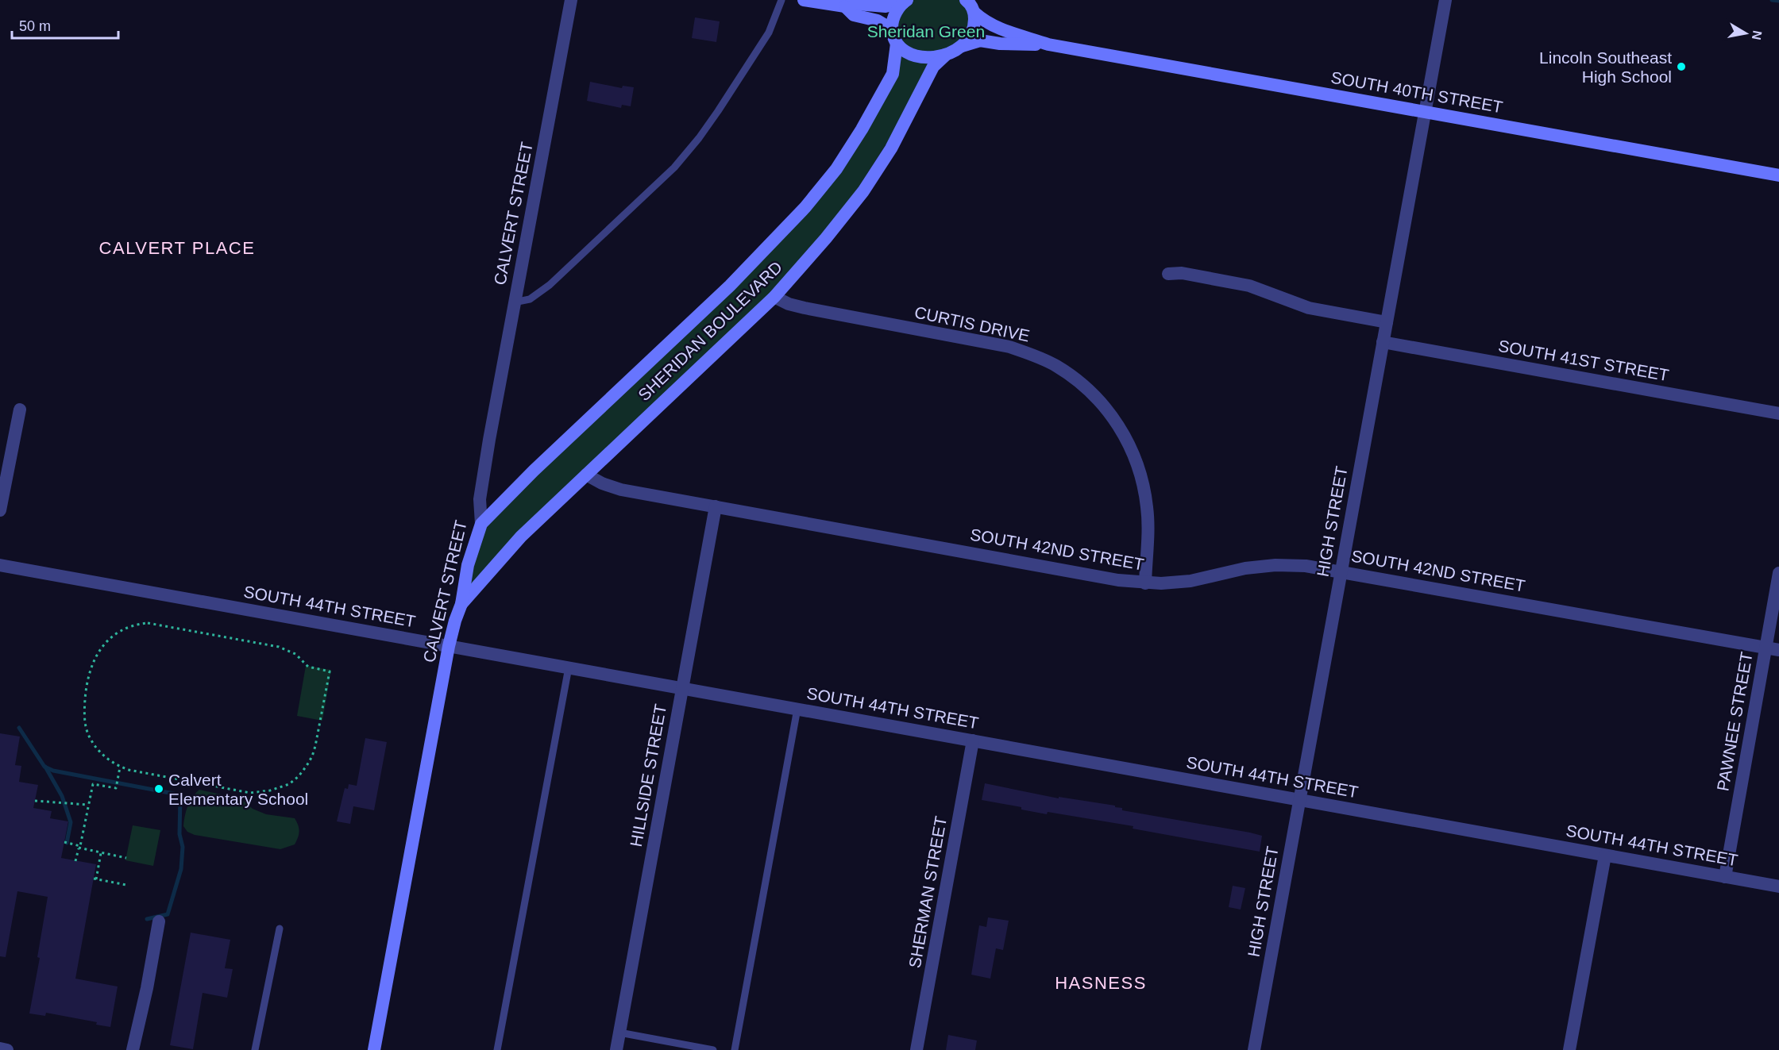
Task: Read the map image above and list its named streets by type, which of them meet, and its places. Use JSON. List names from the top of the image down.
{
  "streets": {
    "main road": ["SOUTH 40TH STREET", "CALVERT STREET", "SHERIDAN BOULEVARD"],
    "street": [
      "CURTIS DRIVE",
      "SOUTH 41ST STREET",
      "HIGH STREET",
      "SOUTH 42ND STREET",
      "SOUTH 44TH STREET",
      "PAWNEE STREET",
      "HILLSIDE STREET",
      "SHERMAN STREET"
    ]
  },
  "crossings": [
    ["SOUTH 40TH STREET", "HIGH STREET"],
    ["CALVERT STREET", "SHERIDAN BOULEVARD"],
    ["CALVERT STREET", "SOUTH 44TH STREET"],
    ["CURTIS DRIVE", "SHERIDAN BOULEVARD"],
    ["CURTIS DRIVE", "SOUTH 42ND STREET"],
    ["SHERIDAN BOULEVARD", "SOUTH 42ND STREET"],
    ["SOUTH 41ST STREET", "HIGH STREET"],
    ["HIGH STREET", "SOUTH 42ND STREET"],
    ["HIGH STREET", "SOUTH 44TH STREET"],
    ["SOUTH 42ND STREET", "PAWNEE STREET"],
    ["SOUTH 42ND STREET", "HILLSIDE STREET"],
    ["SOUTH 44TH STREET", "PAWNEE STREET"],
    ["SOUTH 44TH STREET", "HILLSIDE STREET"],
    ["SOUTH 44TH STREET", "SHERMAN STREET"]
  ],
  "districts": ["CALVERT PLACE", "HASNESS"],
  "parks": ["Sheridan Green"],
  "places": ["Lincoln Southeast High School", "Calvert Elementary School"],
  "scale_bar": "50 m",
  "north": "right"
}
